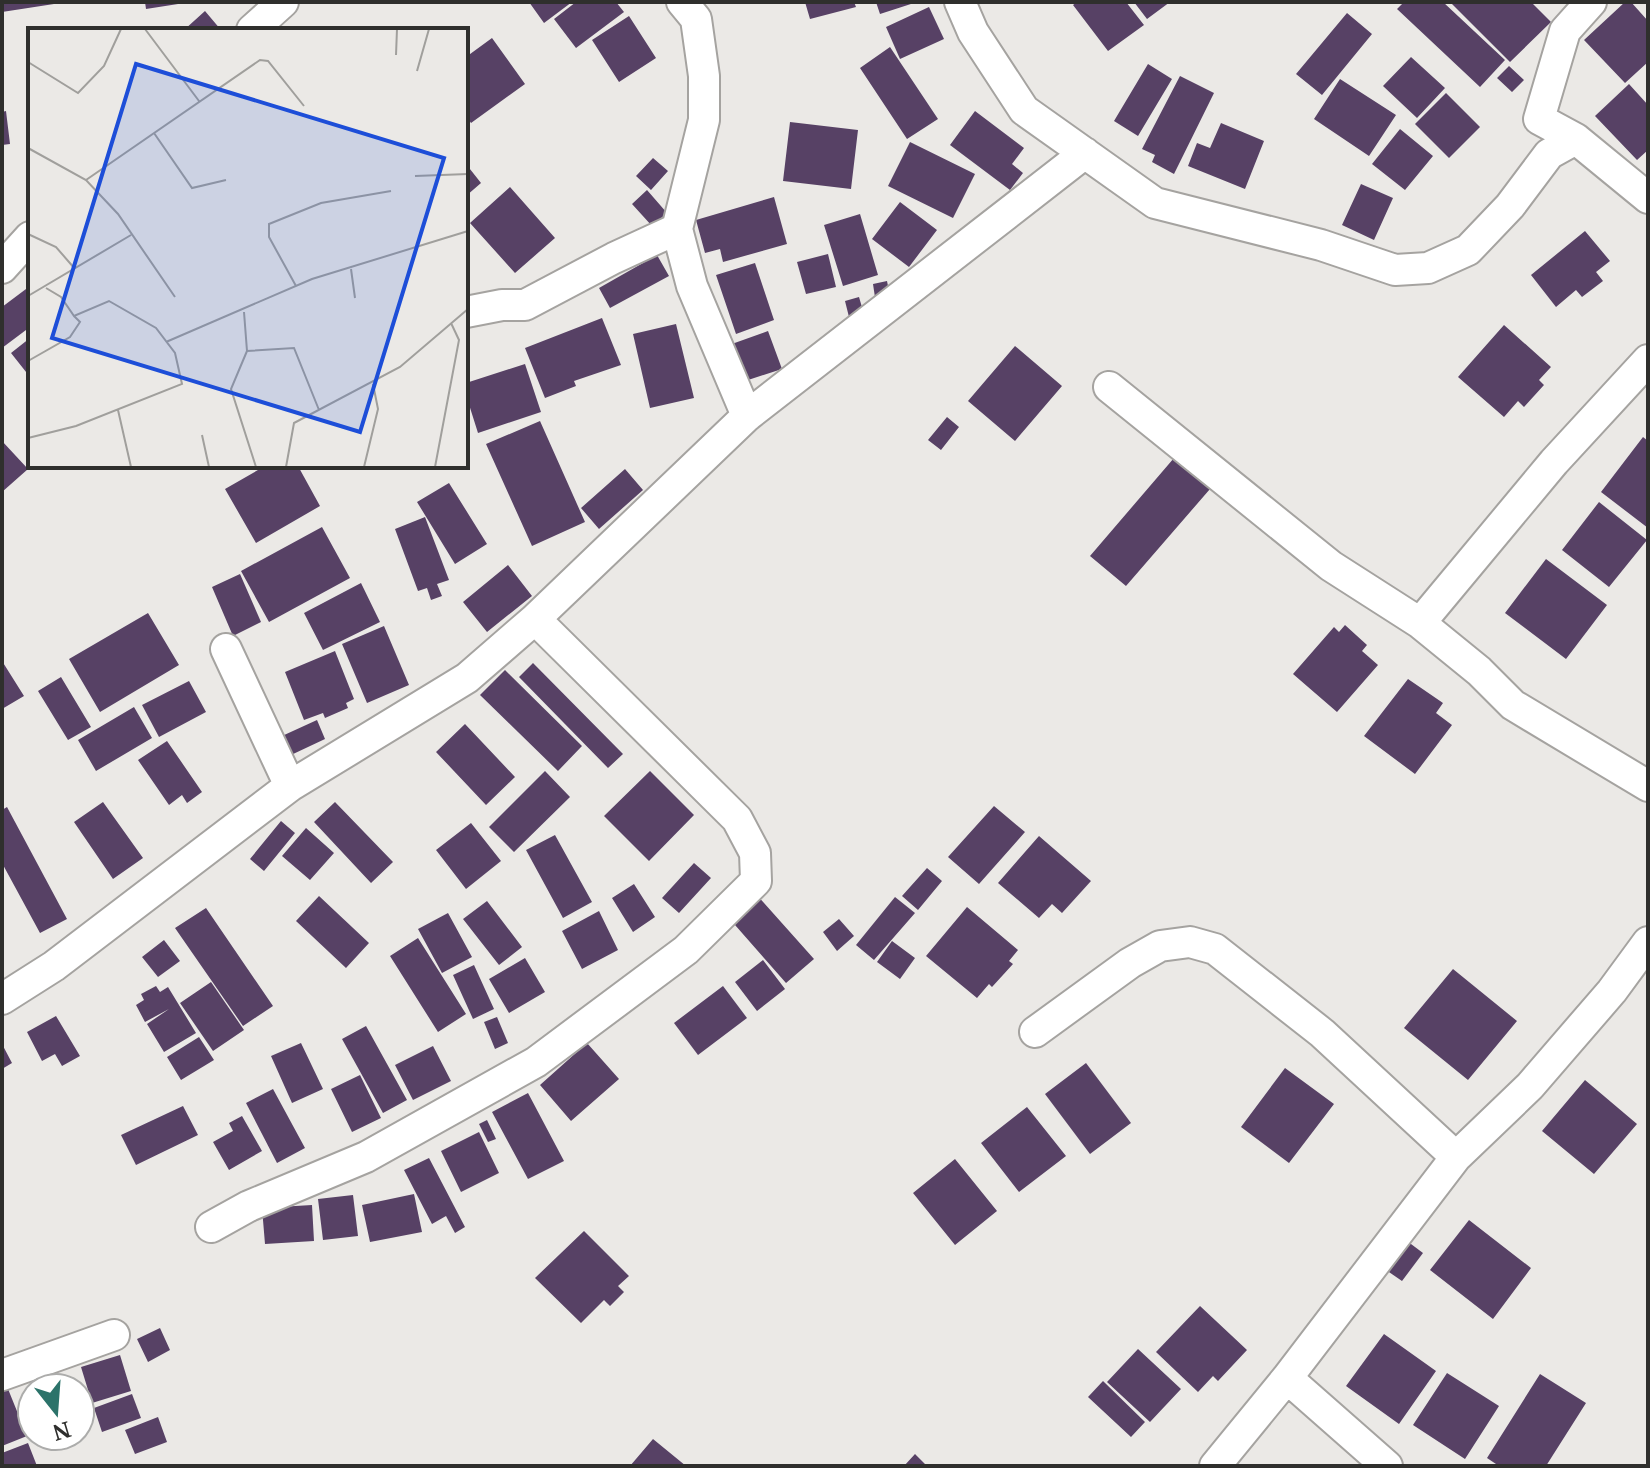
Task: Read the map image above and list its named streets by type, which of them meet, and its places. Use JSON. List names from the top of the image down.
{
  "north": "bottom"
}
